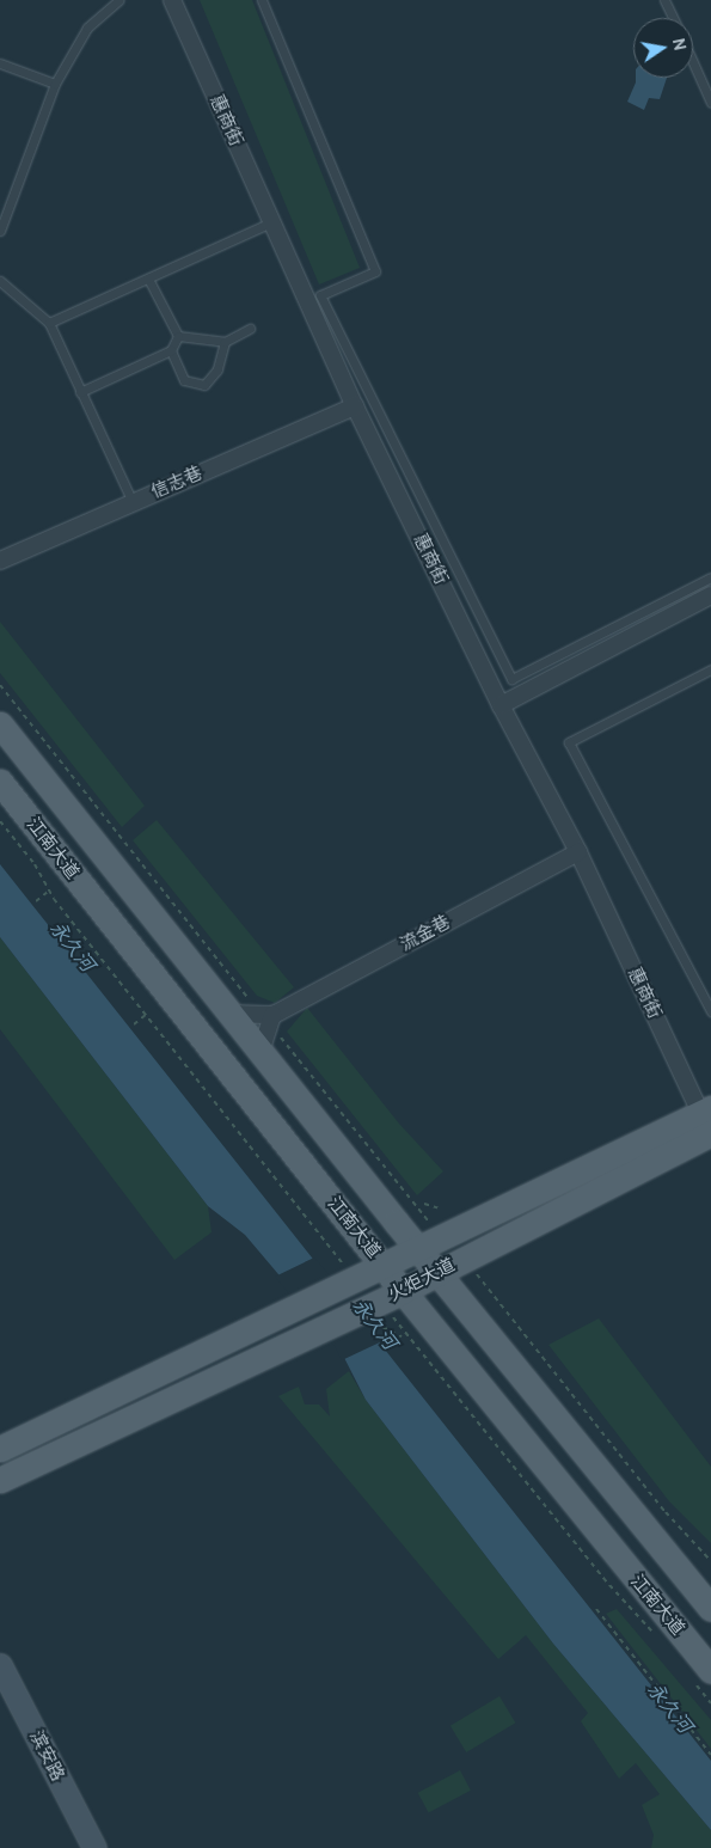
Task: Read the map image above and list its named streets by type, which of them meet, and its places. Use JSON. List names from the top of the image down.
{
  "streets": {
    "main road": ["江南大道", "火炬大道"],
    "street": [
      "惠商街",
      "信志巷",
      "流金巷",
      "滨安路"
    ]
  },
  "crossings": [
    ["惠商街", "信志巷"],
    ["惠商街", "流金巷"],
    ["惠商街", "火炬大道"],
    ["江南大道", "火炬大道"]
  ],
  "water": ["永久河"],
  "north": "right"
}
